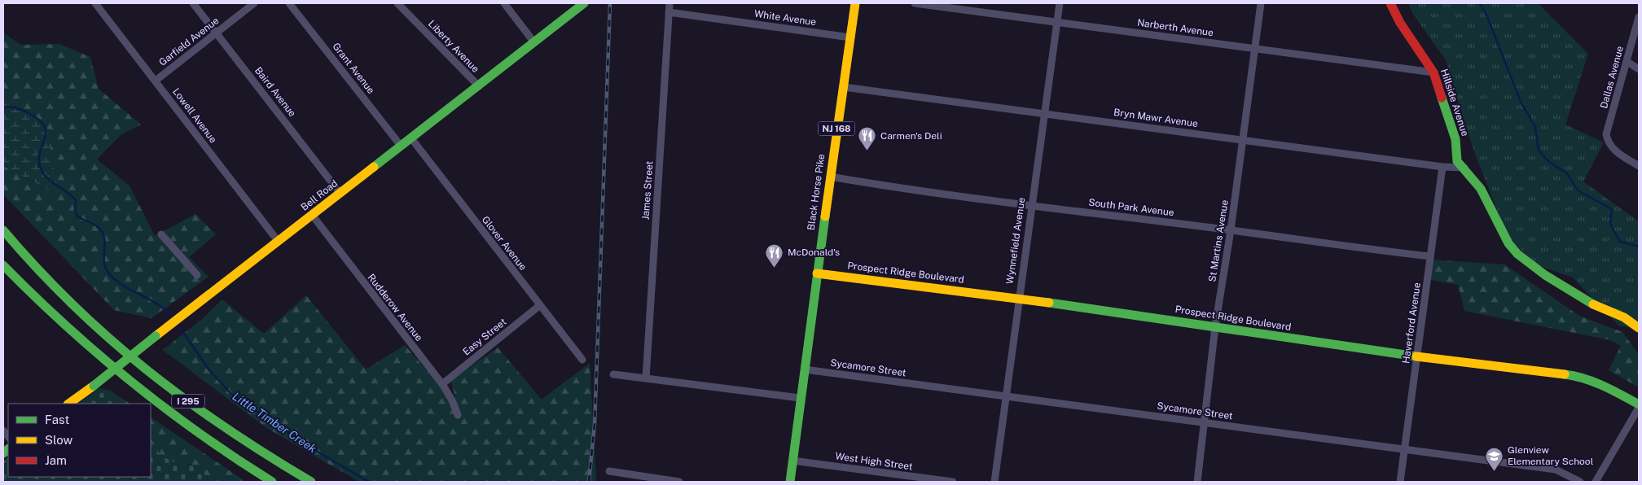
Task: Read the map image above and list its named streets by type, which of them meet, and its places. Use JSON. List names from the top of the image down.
{
  "streets": {
    "main road": [
      "Hillside Avenue",
      "NJ 168",
      "Black Horse Pike",
      "Bell Road",
      "Prospect Ridge Boulevard",
      "I 295"
    ],
    "street": [
      "White Avenue",
      "Narberth Avenue",
      "Garfield Avenue",
      "Liberty Avenue",
      "Grant Avenue",
      "Dallas Avenue",
      "Baird Avenue",
      "Lowell Avenue",
      "Bryn Mawr Avenue",
      "James Street",
      "South Park Avenue",
      "Wynnefield Avenue",
      "St Martins Avenue",
      "Glover Avenue",
      "Rudderow Avenue",
      "Haverford Avenue",
      "Easy Street",
      "Sycamore Street",
      "West High Street"
    ]
  },
  "crossings": [
    ["White Avenue", "James Street"],
    ["White Avenue", "Black Horse Pike"],
    ["Narberth Avenue", "Hillside Avenue"],
    ["Narberth Avenue", "Wynnefield Avenue"],
    ["Narberth Avenue", "St Martins Avenue"],
    ["Garfield Avenue", "Baird Avenue"],
    ["Garfield Avenue", "Lowell Avenue"],
    ["Liberty Avenue", "Bell Road"],
    ["Grant Avenue", "Bell Road"],
    ["Baird Avenue", "Bell Road"],
    ["Hillside Avenue", "Bryn Mawr Avenue"],
    ["Lowell Avenue", "Bell Road"],
    ["Bryn Mawr Avenue", "Black Horse Pike"],
    ["Bryn Mawr Avenue", "Wynnefield Avenue"],
    ["Bryn Mawr Avenue", "St Martins Avenue"],
    ["Bryn Mawr Avenue", "Haverford Avenue"],
    ["Black Horse Pike", "South Park Avenue"],
    ["Black Horse Pike", "Prospect Ridge Boulevard"],
    ["Black Horse Pike", "Sycamore Street"],
    ["Black Horse Pike", "West High Street"],
    ["Bell Road", "Glover Avenue"],
    ["Bell Road", "Rudderow Avenue"],
    ["South Park Avenue", "Wynnefield Avenue"],
    ["South Park Avenue", "St Martins Avenue"],
    ["South Park Avenue", "Haverford Avenue"],
    ["Wynnefield Avenue", "Prospect Ridge Boulevard"],
    ["Wynnefield Avenue", "Sycamore Street"],
    ["St Martins Avenue", "Prospect Ridge Boulevard"],
    ["St Martins Avenue", "Sycamore Street"],
    ["Glover Avenue", "Easy Street"],
    ["Prospect Ridge Boulevard", "Haverford Avenue"],
    ["Rudderow Avenue", "Easy Street"],
    ["Haverford Avenue", "Sycamore Street"]
  ],
  "water": ["Little Timber Creek"],
  "places": {
    "restaurant": ["Carmen's Deli", "McDonald's"],
    "school or university": ["Glenview Elementary School"]
  },
  "legend": ["Fast", "Slow", "Jam"]
}
